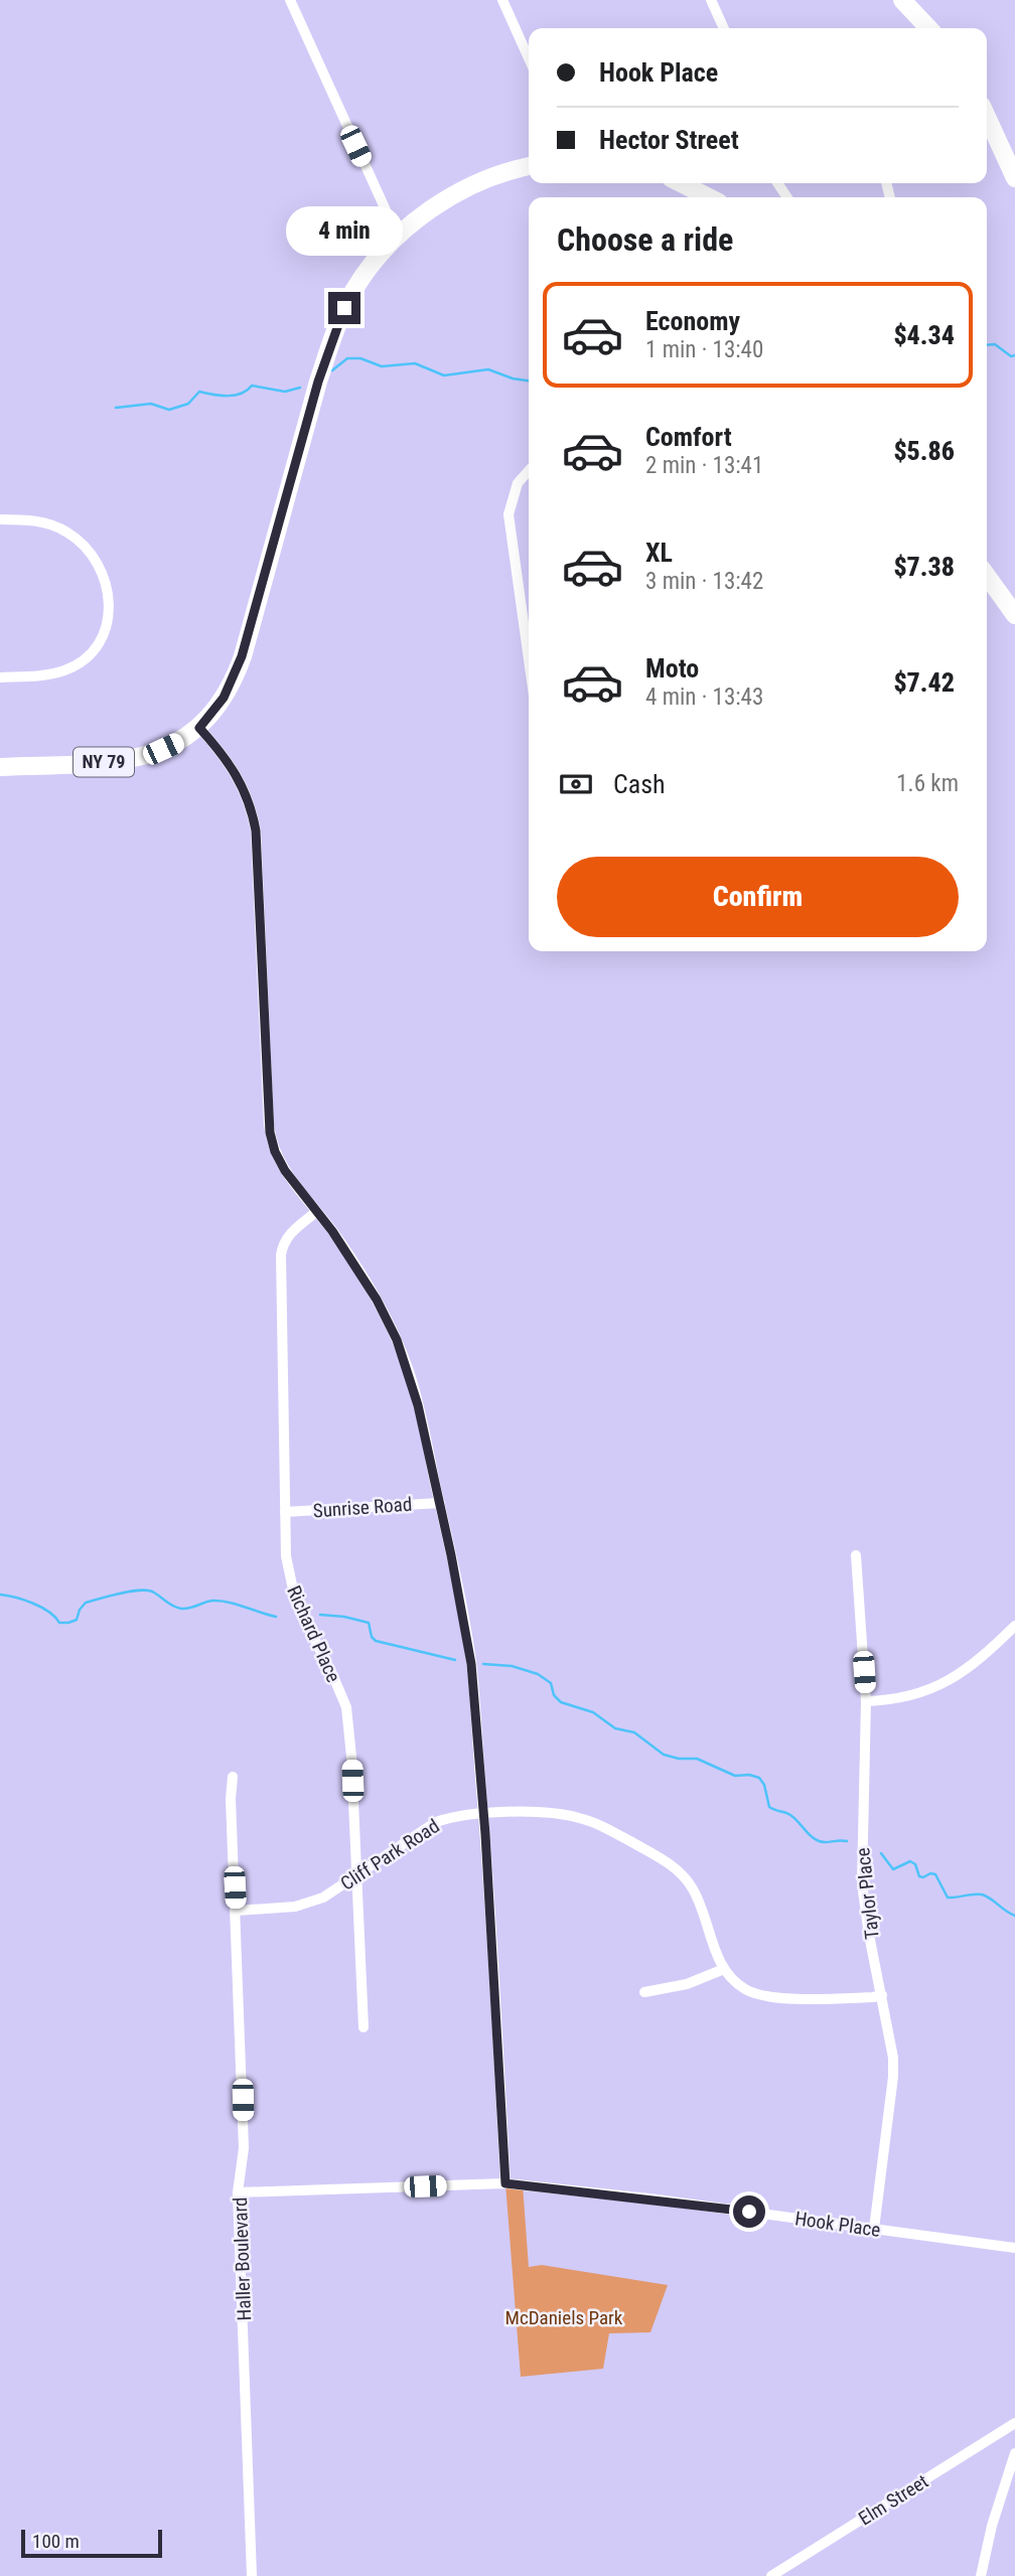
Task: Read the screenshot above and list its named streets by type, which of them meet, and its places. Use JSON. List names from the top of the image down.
{
  "streets": {
    "main road": ["NY 79"],
    "street": [
      "Sunrise Road",
      "Richard Place",
      "Cliff Park Road",
      "Taylor Place",
      "Hook Place",
      "Haller Boulevard",
      "Elm Street"
    ]
  },
  "crossings": [
    ["Sunrise Road", "Richard Place"],
    ["Richard Place", "Cliff Park Road"],
    ["Cliff Park Road", "Taylor Place"],
    ["Cliff Park Road", "Haller Boulevard"],
    ["Taylor Place", "Hook Place"],
    ["Hook Place", "Haller Boulevard"]
  ],
  "parks": ["McDaniels Park"],
  "scale_bar": "100 m",
  "page": {
    "banner": ["Hook Place", "Hector Street"],
    "heading": "Choose a ride",
    "bubble": "4 min",
    "list": [
      {
        "name": "Economy",
        "note": "1 min · 13:40",
        "value": "$4.34"
      },
      {
        "name": "Comfort",
        "note": "2 min · 13:41",
        "value": "$5.86"
      },
      {
        "name": "XL",
        "note": "3 min · 13:42",
        "value": "$7.38"
      },
      {
        "name": "Moto",
        "note": "4 min · 13:43",
        "value": "$7.42"
      }
    ],
    "pay": ["Cash", "1.6 km"],
    "buttons": "Confirm",
    "scale": "100 m"
  }
}
